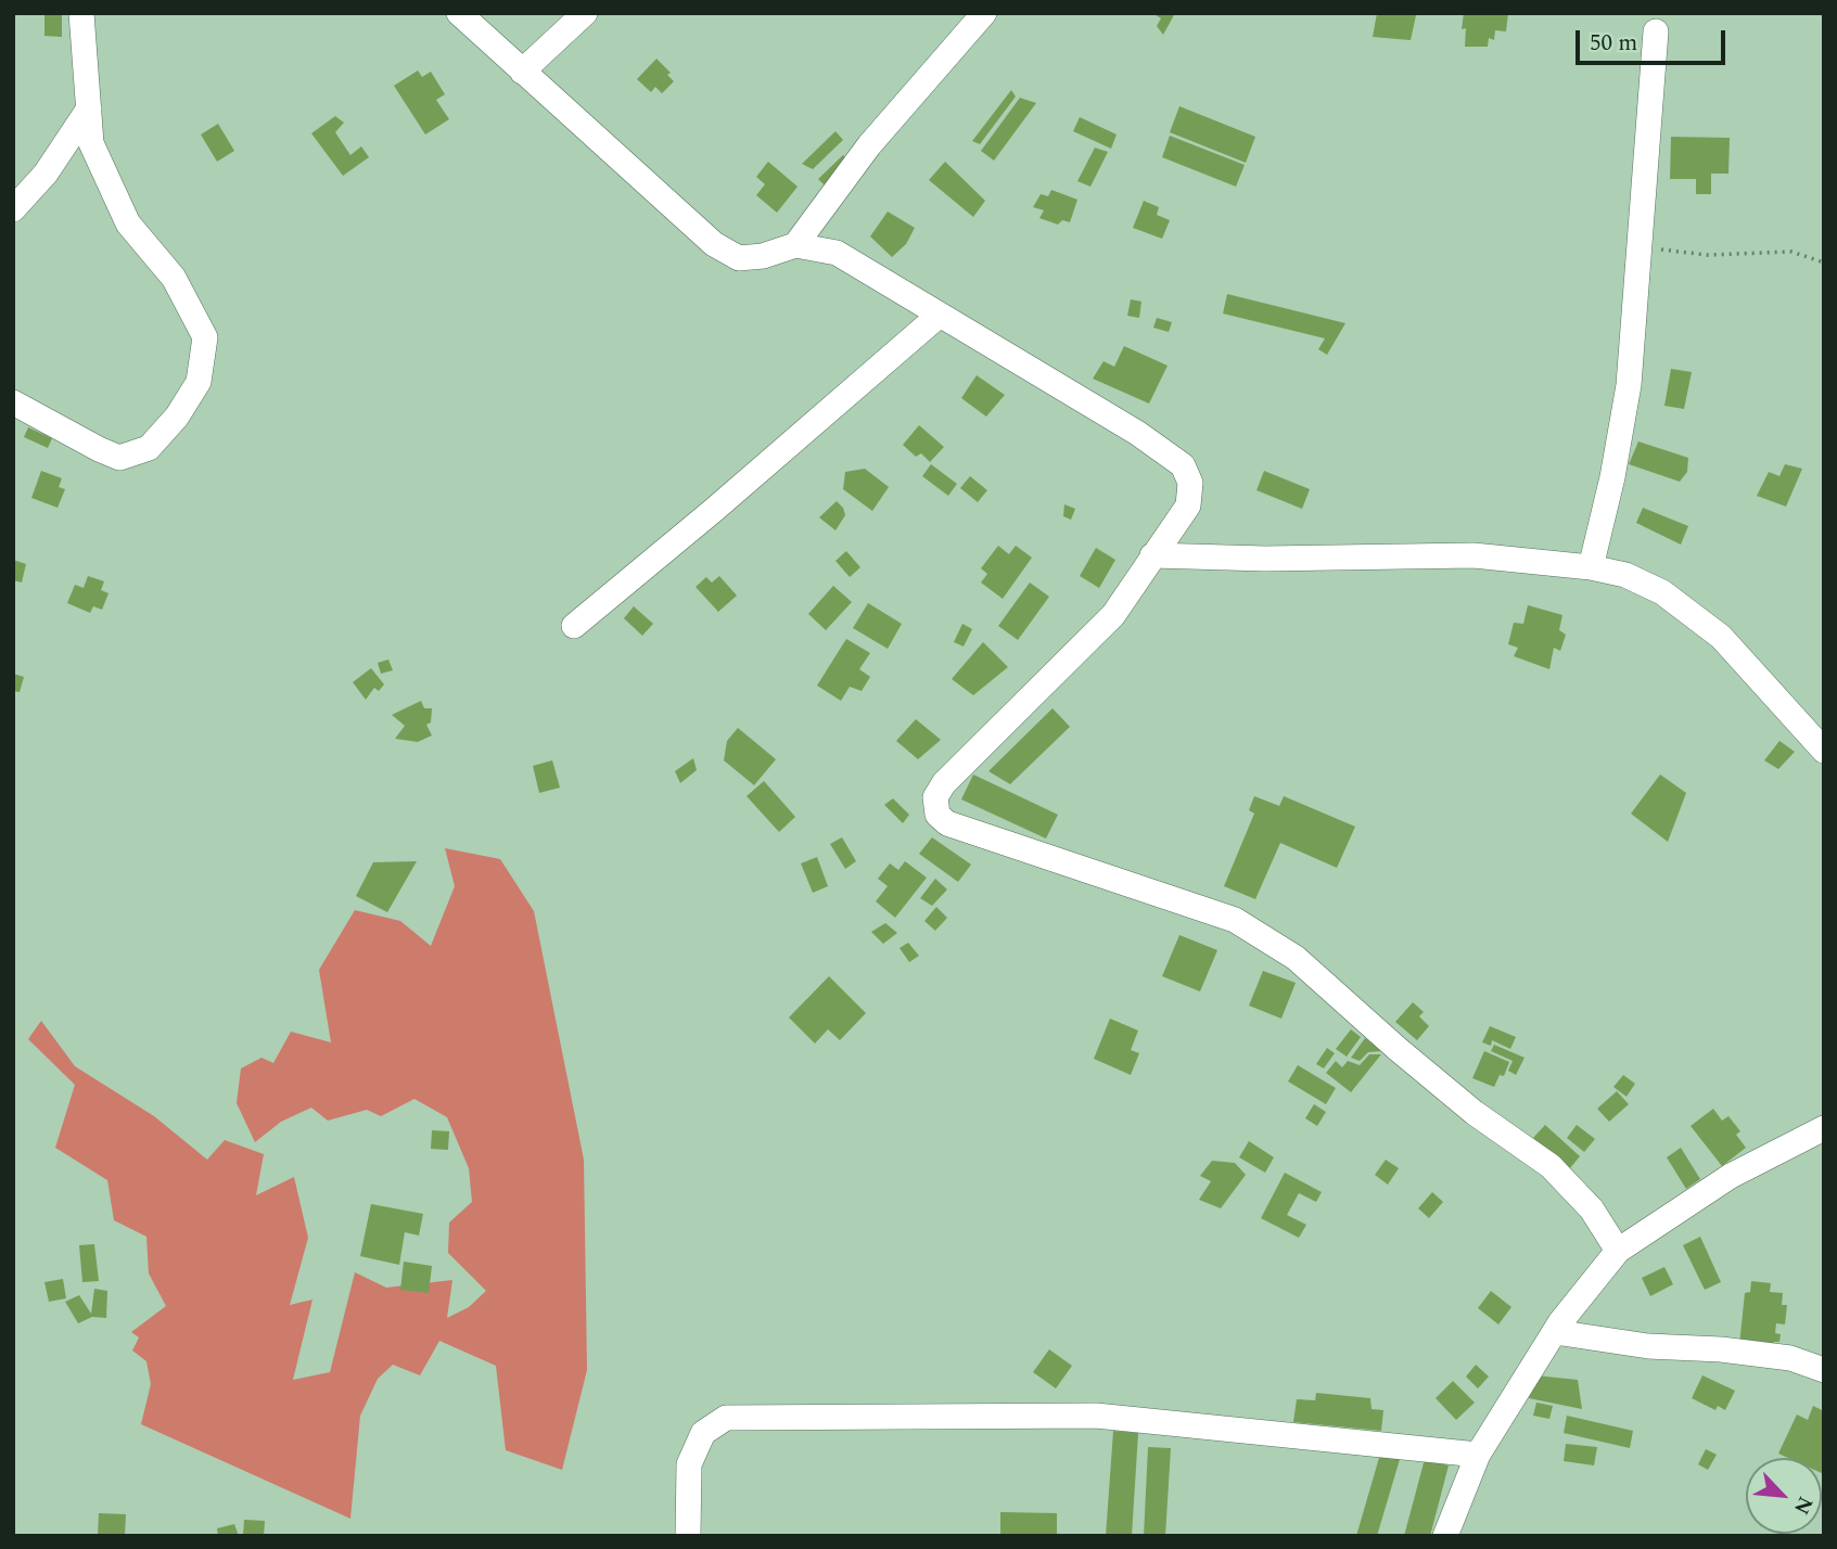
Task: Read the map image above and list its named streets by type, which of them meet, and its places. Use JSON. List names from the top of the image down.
{
  "scale_bar": "50 m",
  "north": "bottom right"
}
